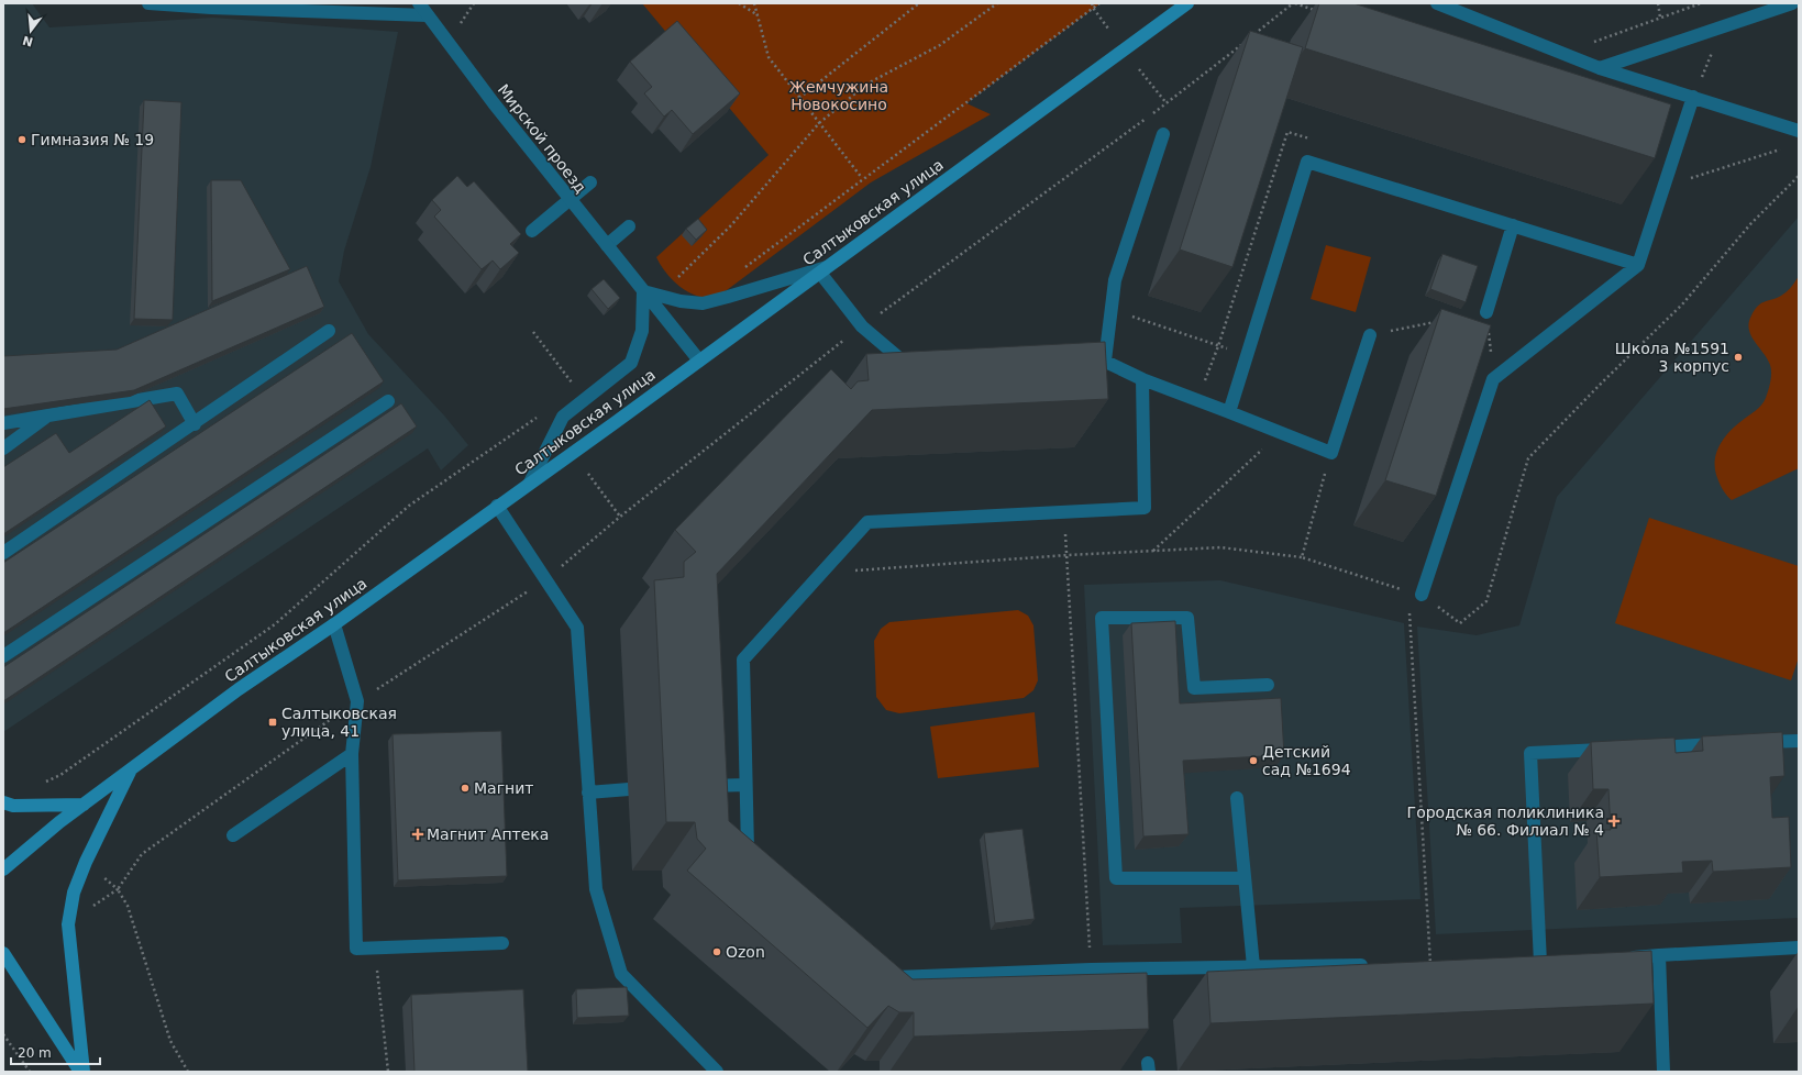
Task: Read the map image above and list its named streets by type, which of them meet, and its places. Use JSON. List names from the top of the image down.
{
  "streets": {
    "street": ["Мирской проезд", "Салтыковская улица"]
  },
  "crossings": [
    ["Мирской проезд", "Салтыковская улица"]
  ],
  "parks": ["Жемчужина Новокосино"],
  "places": {
    "other": [
      "Гимназия № 19",
      "Школа №1591 3 корпус",
      "Детский сад №1694",
      "Магнит",
      "Ozon"
    ],
    "transit": ["Салтыковская улица, 41"],
    "health": ["Городская поликлиника № 66. Филиал № 4", "Магнит Аптека"]
  },
  "scale_bar": "20 m",
  "north": "bottom"
}
